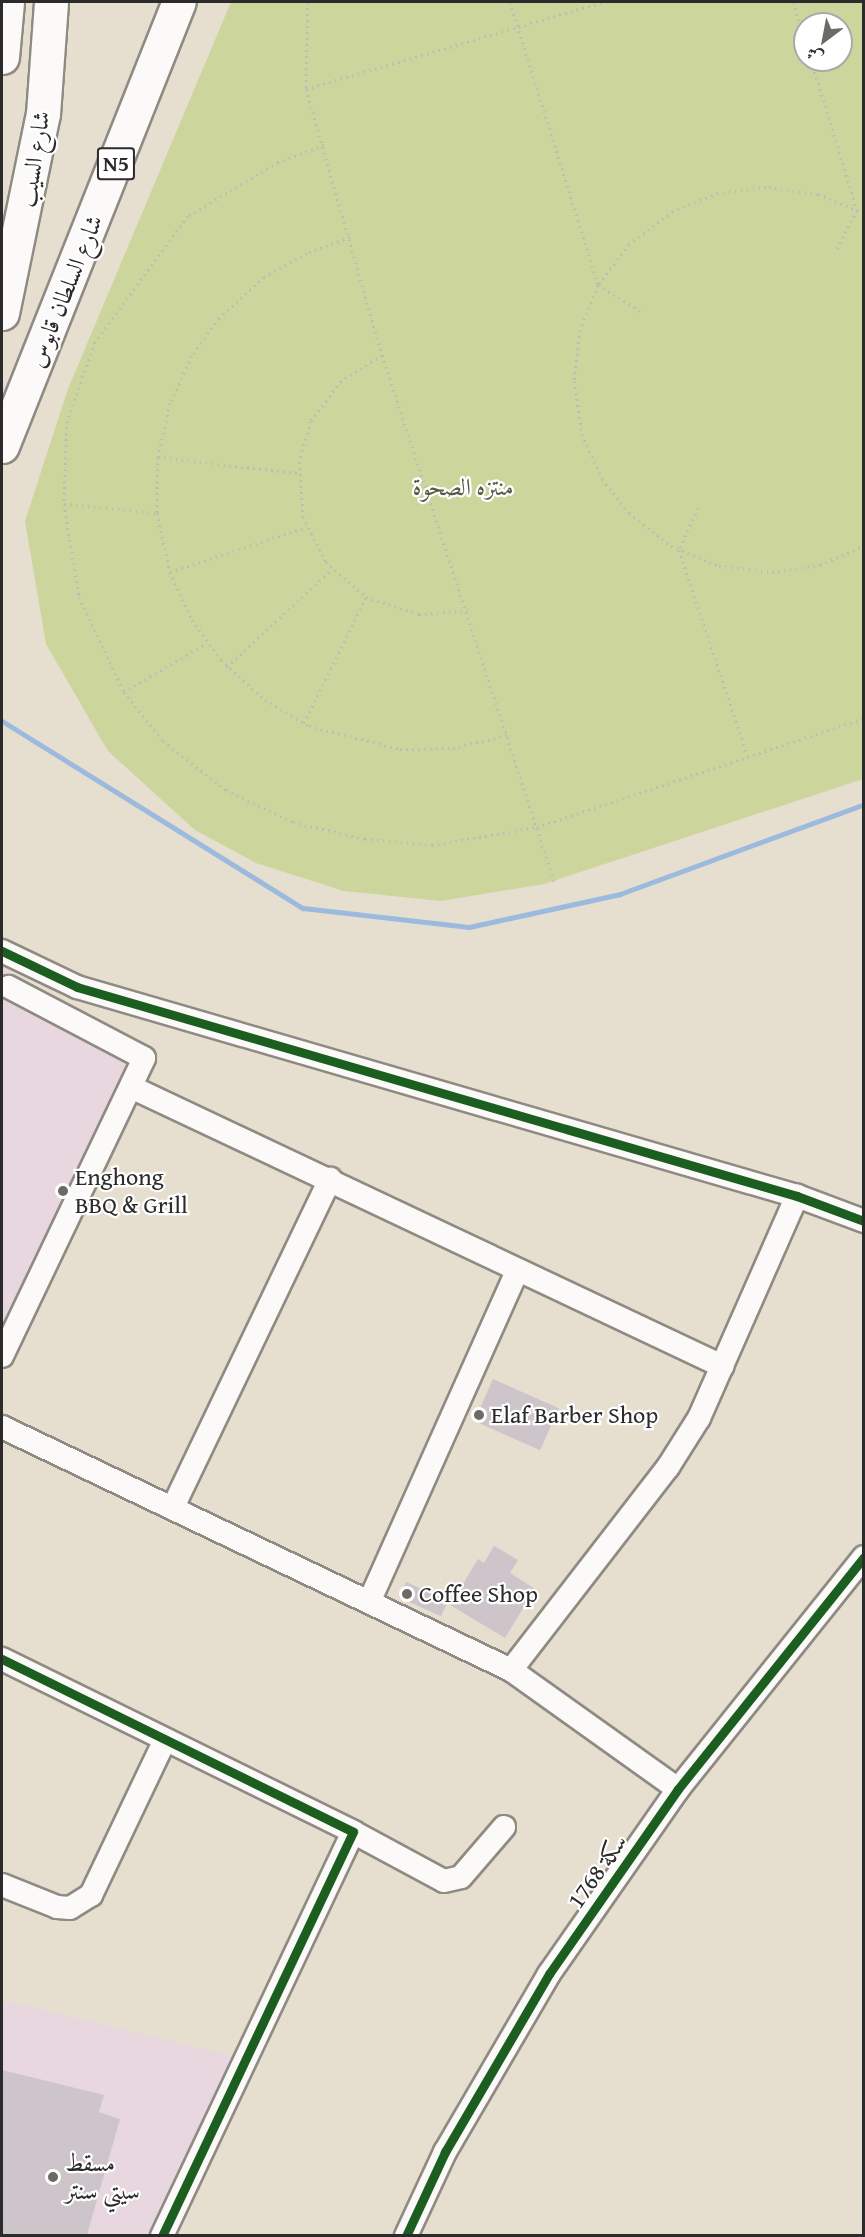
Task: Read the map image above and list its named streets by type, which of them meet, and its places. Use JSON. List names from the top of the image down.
{
  "streets": {
    "highway": ["شارع السيب", "N5", "شارع السلطان قابوس"],
    "street": ["سكة 1768"]
  },
  "parks": ["منتزه الصحوة"],
  "places": [
    "Enghong BBQ & Grill",
    "Elaf Barber Shop",
    "Coffee Shop",
    "مسقط سيتي سنتر"
  ],
  "north": "bottom left"
}
